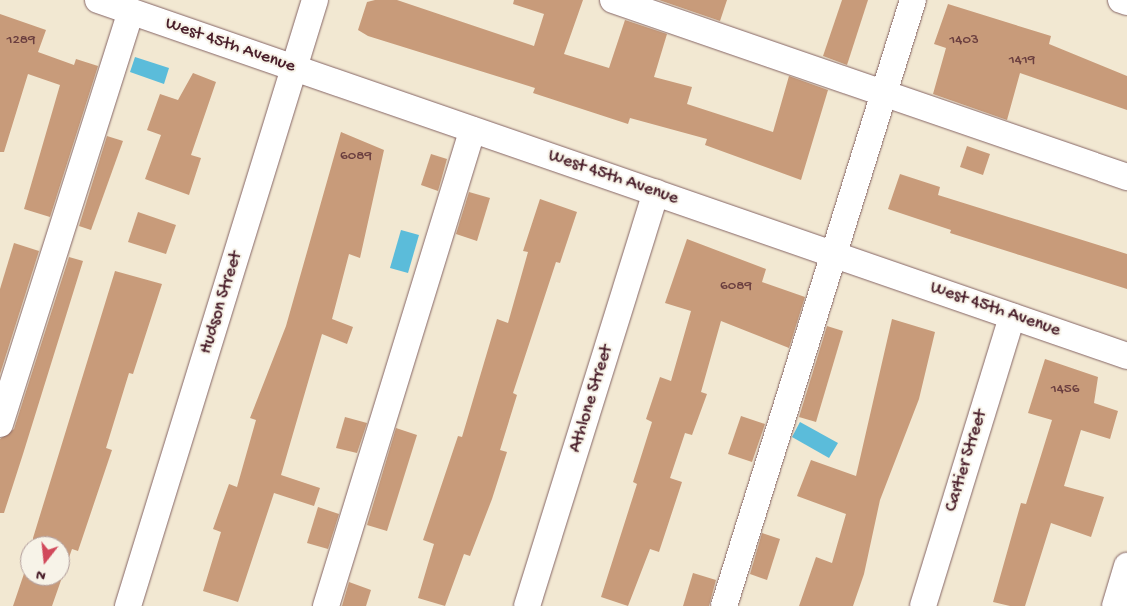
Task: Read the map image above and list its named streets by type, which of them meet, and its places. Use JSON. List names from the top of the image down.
{
  "streets": {
    "street": [
      "West 45th Avenue",
      "Hudson Street",
      "Athlone Street",
      "Cartier Street"
    ]
  },
  "crossings": [
    ["West 45th Avenue", "Hudson Street"],
    ["West 45th Avenue", "Athlone Street"],
    ["West 45th Avenue", "Cartier Street"]
  ],
  "house_numbers": [
    "1289",
    "1403",
    "1419",
    "6089",
    "6089",
    "1456"
  ],
  "north": "bottom"
}
